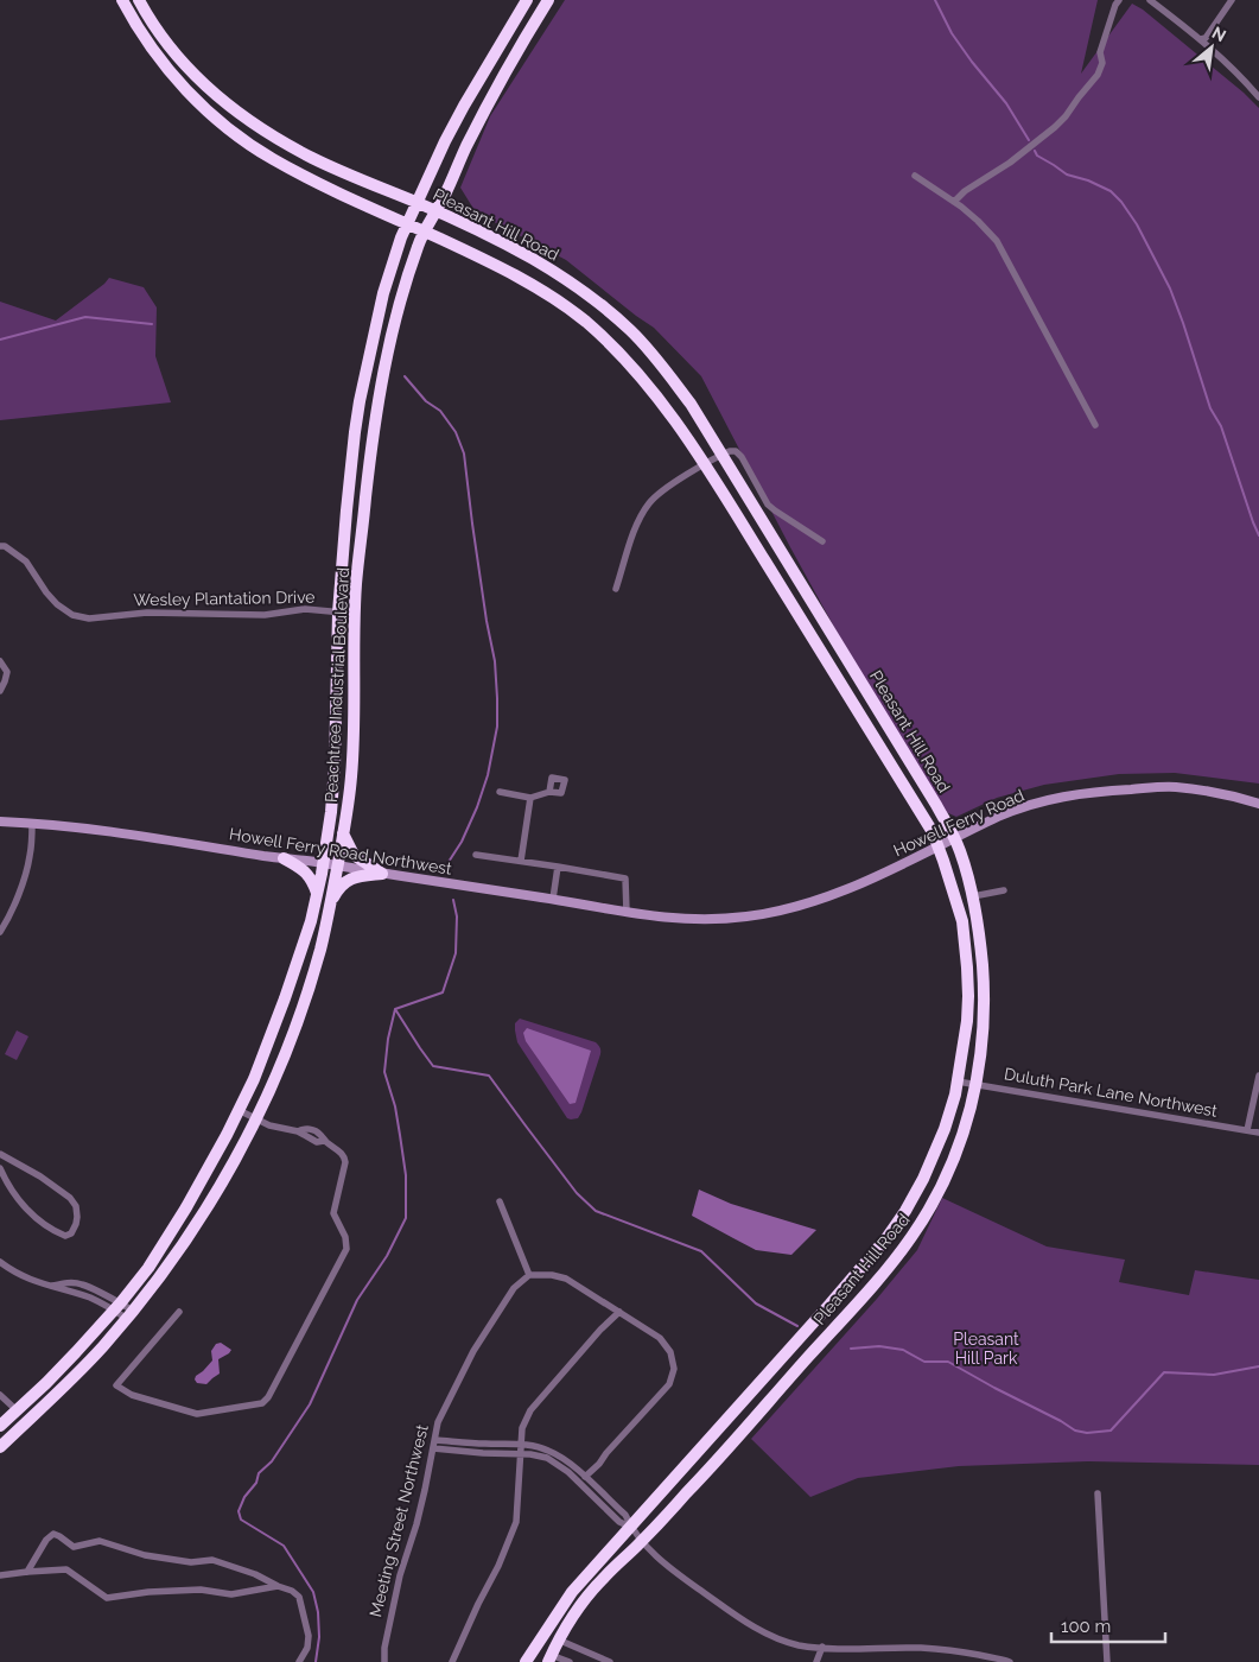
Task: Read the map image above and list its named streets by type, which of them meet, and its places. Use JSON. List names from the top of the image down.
{
  "streets": {
    "highway": ["Pleasant Hill Road", "Peachtree Industrial Boulevard"],
    "street": [
      "Wesley Plantation Drive",
      "Howell Ferry Road",
      "Howell Ferry Road Northwest",
      "Duluth Park Lane Northwest",
      "Meeting Street Northwest"
    ]
  },
  "crossings": [
    ["Pleasant Hill Road", "Peachtree Industrial Boulevard"],
    ["Pleasant Hill Road", "Howell Ferry Road"],
    ["Pleasant Hill Road", "Duluth Park Lane Northwest"],
    ["Wesley Plantation Drive", "Peachtree Industrial Boulevard"],
    ["Peachtree Industrial Boulevard", "Howell Ferry Road Northwest"],
    ["Howell Ferry Road", "Howell Ferry Road Northwest"]
  ],
  "parks": ["Pleasant Hill Park"],
  "scale_bar": "100 m",
  "north": "top right"
}
